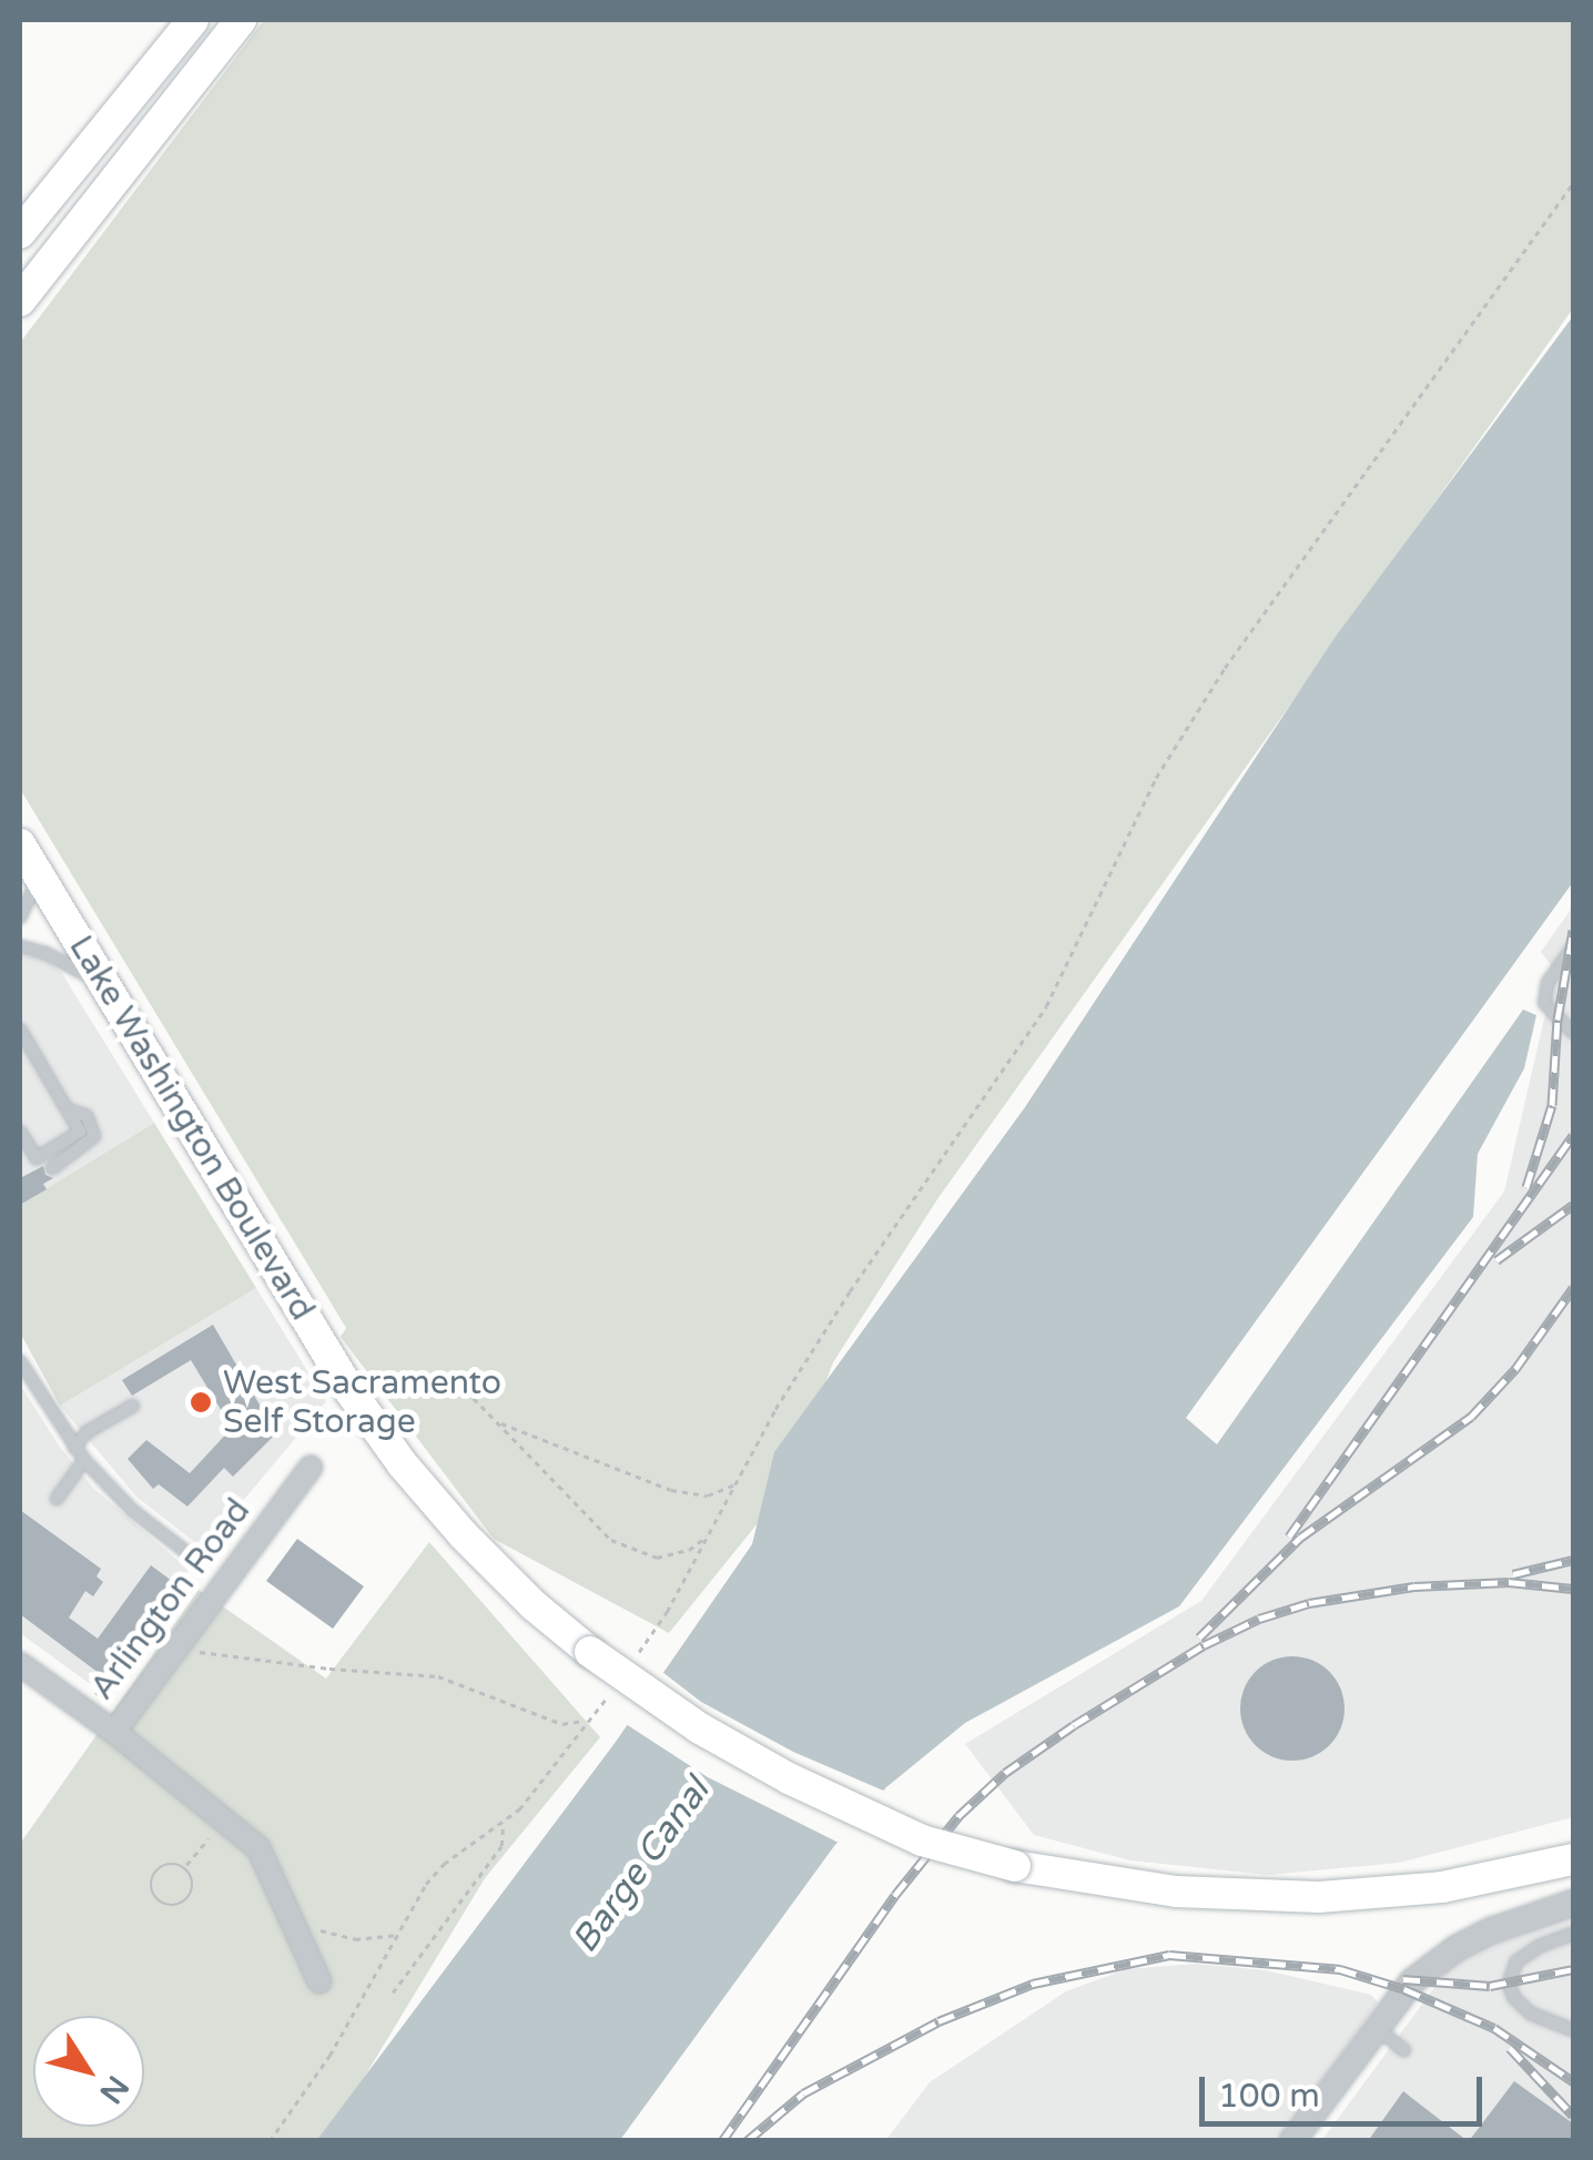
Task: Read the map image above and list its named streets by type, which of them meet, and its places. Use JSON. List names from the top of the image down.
{
  "streets": {
    "main road": ["Lake Washington Boulevard"],
    "street": ["Arlington Road"]
  },
  "water": ["Barge Canal"],
  "places": ["West Sacramento Self Storage"],
  "scale_bar": "100 m",
  "north": "bottom right"
}
